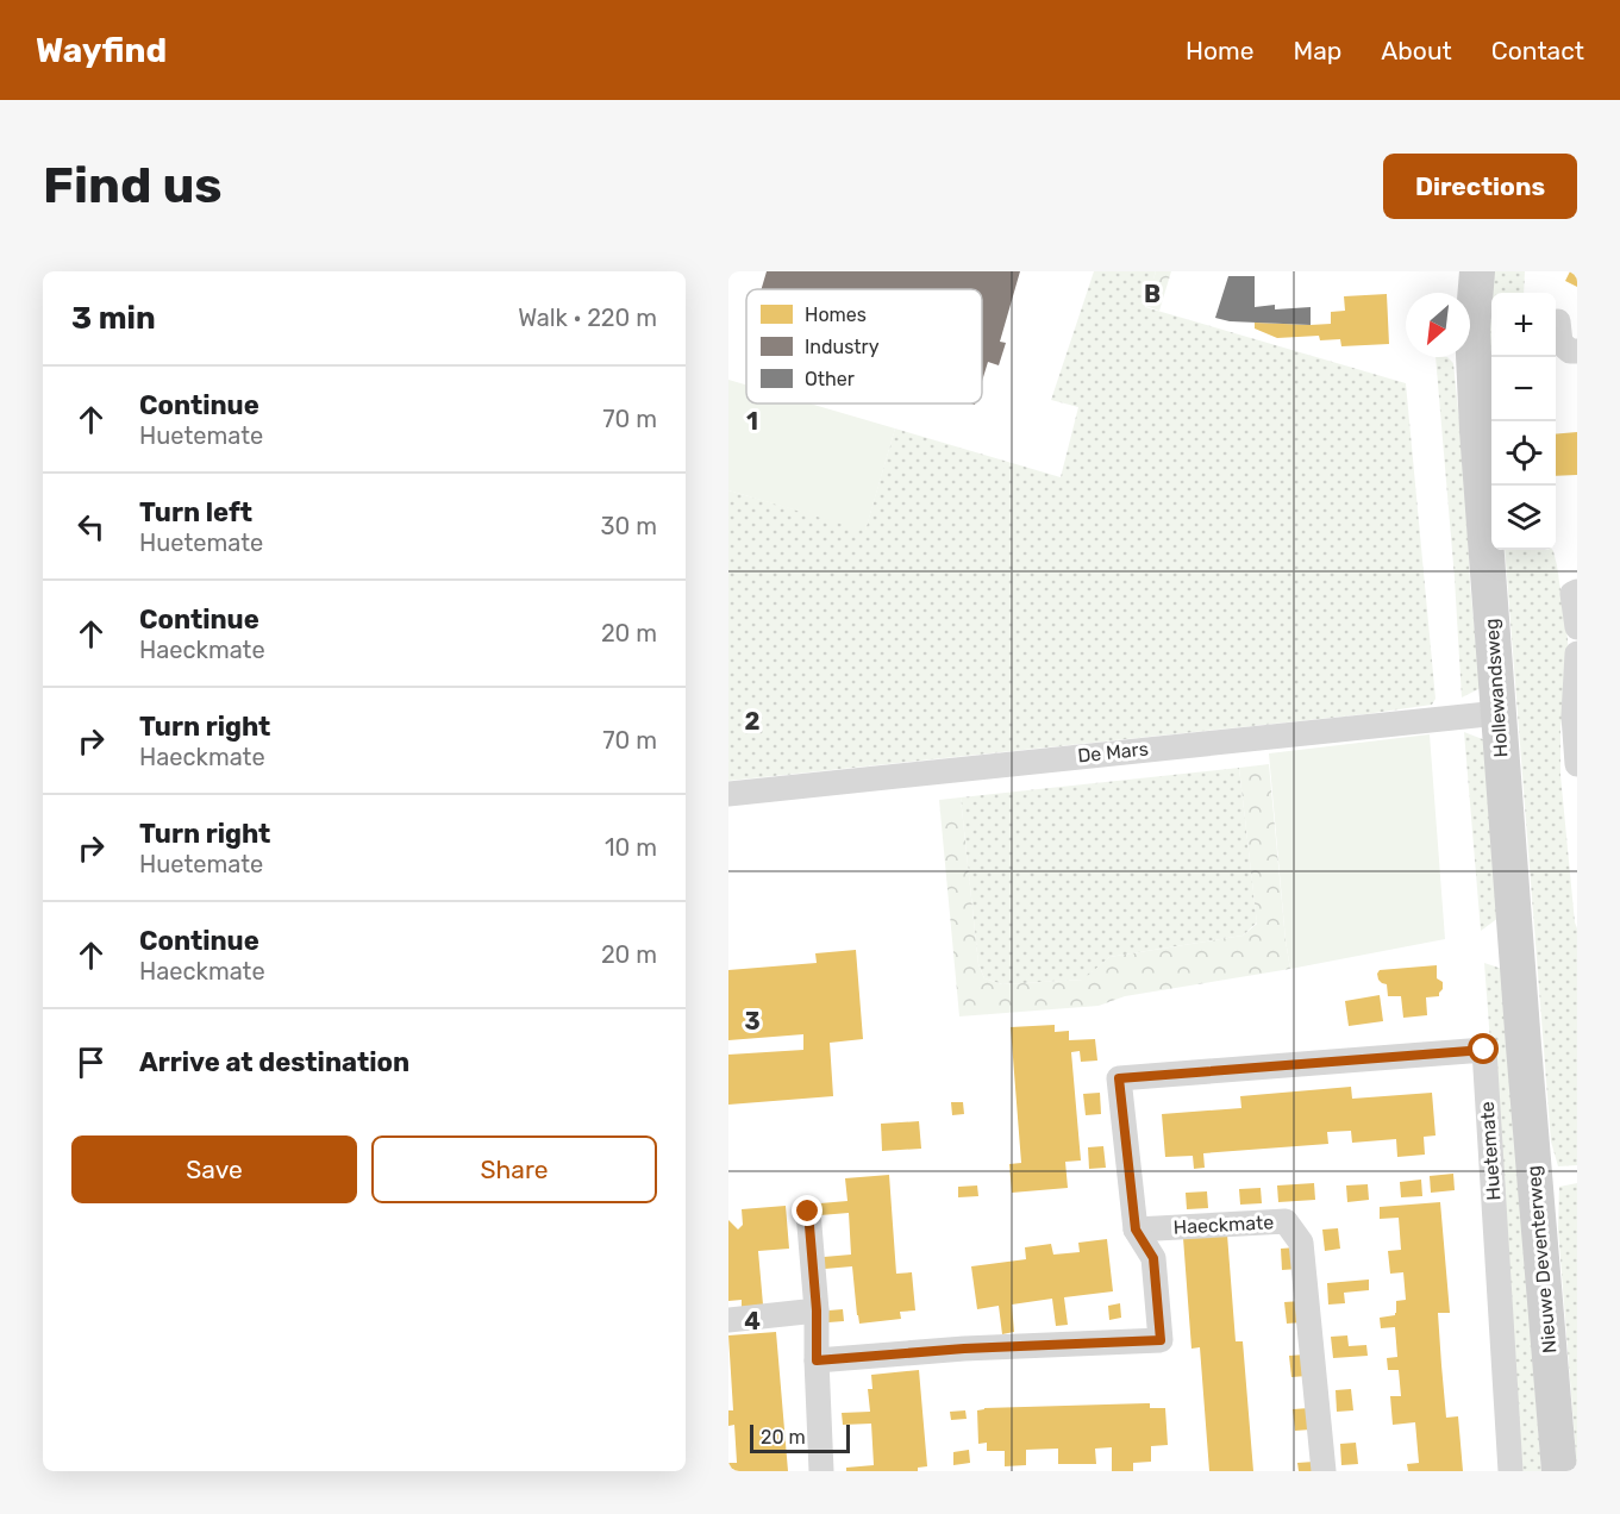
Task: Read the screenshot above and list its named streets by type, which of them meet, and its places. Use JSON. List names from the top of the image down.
{
  "streets": {
    "main road": ["Hollewandsweg", "Nieuwe Deventerweg"],
    "street": ["De Mars", "Huetemate", "Haeckmate"]
  },
  "crossings": [
    ["Hollewandsweg", "De Mars"],
    ["Hollewandsweg", "Nieuwe Deventerweg"],
    ["Huetemate", "Haeckmate"]
  ],
  "legend": ["Homes", "Industry", "Other"],
  "scale_bar": "20 m",
  "north": "bottom left",
  "page": {
    "header": "Wayfind",
    "nav": [
      "Home",
      "Map",
      "About",
      "Contact"
    ],
    "buttons": [
      "Directions",
      ["Save", "Share"]
    ],
    "title": "Find us",
    "heading": ["3 min", "Walk · 220 m"],
    "map_buttons": ["+", "−"],
    "list": [
      ["Continue", "Huetemate", "70 m"],
      ["Turn left", "Huetemate", "30 m"],
      ["Continue", "Haeckmate", "20 m"],
      ["Turn right", "Haeckmate", "70 m"],
      ["Turn right", "Huetemate", "10 m"],
      ["Continue", "Haeckmate", "20 m"],
      "Arrive at destination"
    ],
    "scale": "20 m"
  },
  "grid": {
    "columns": ["B"],
    "rows": [
      "1",
      "2",
      "3",
      "4"
    ]
  }
}
